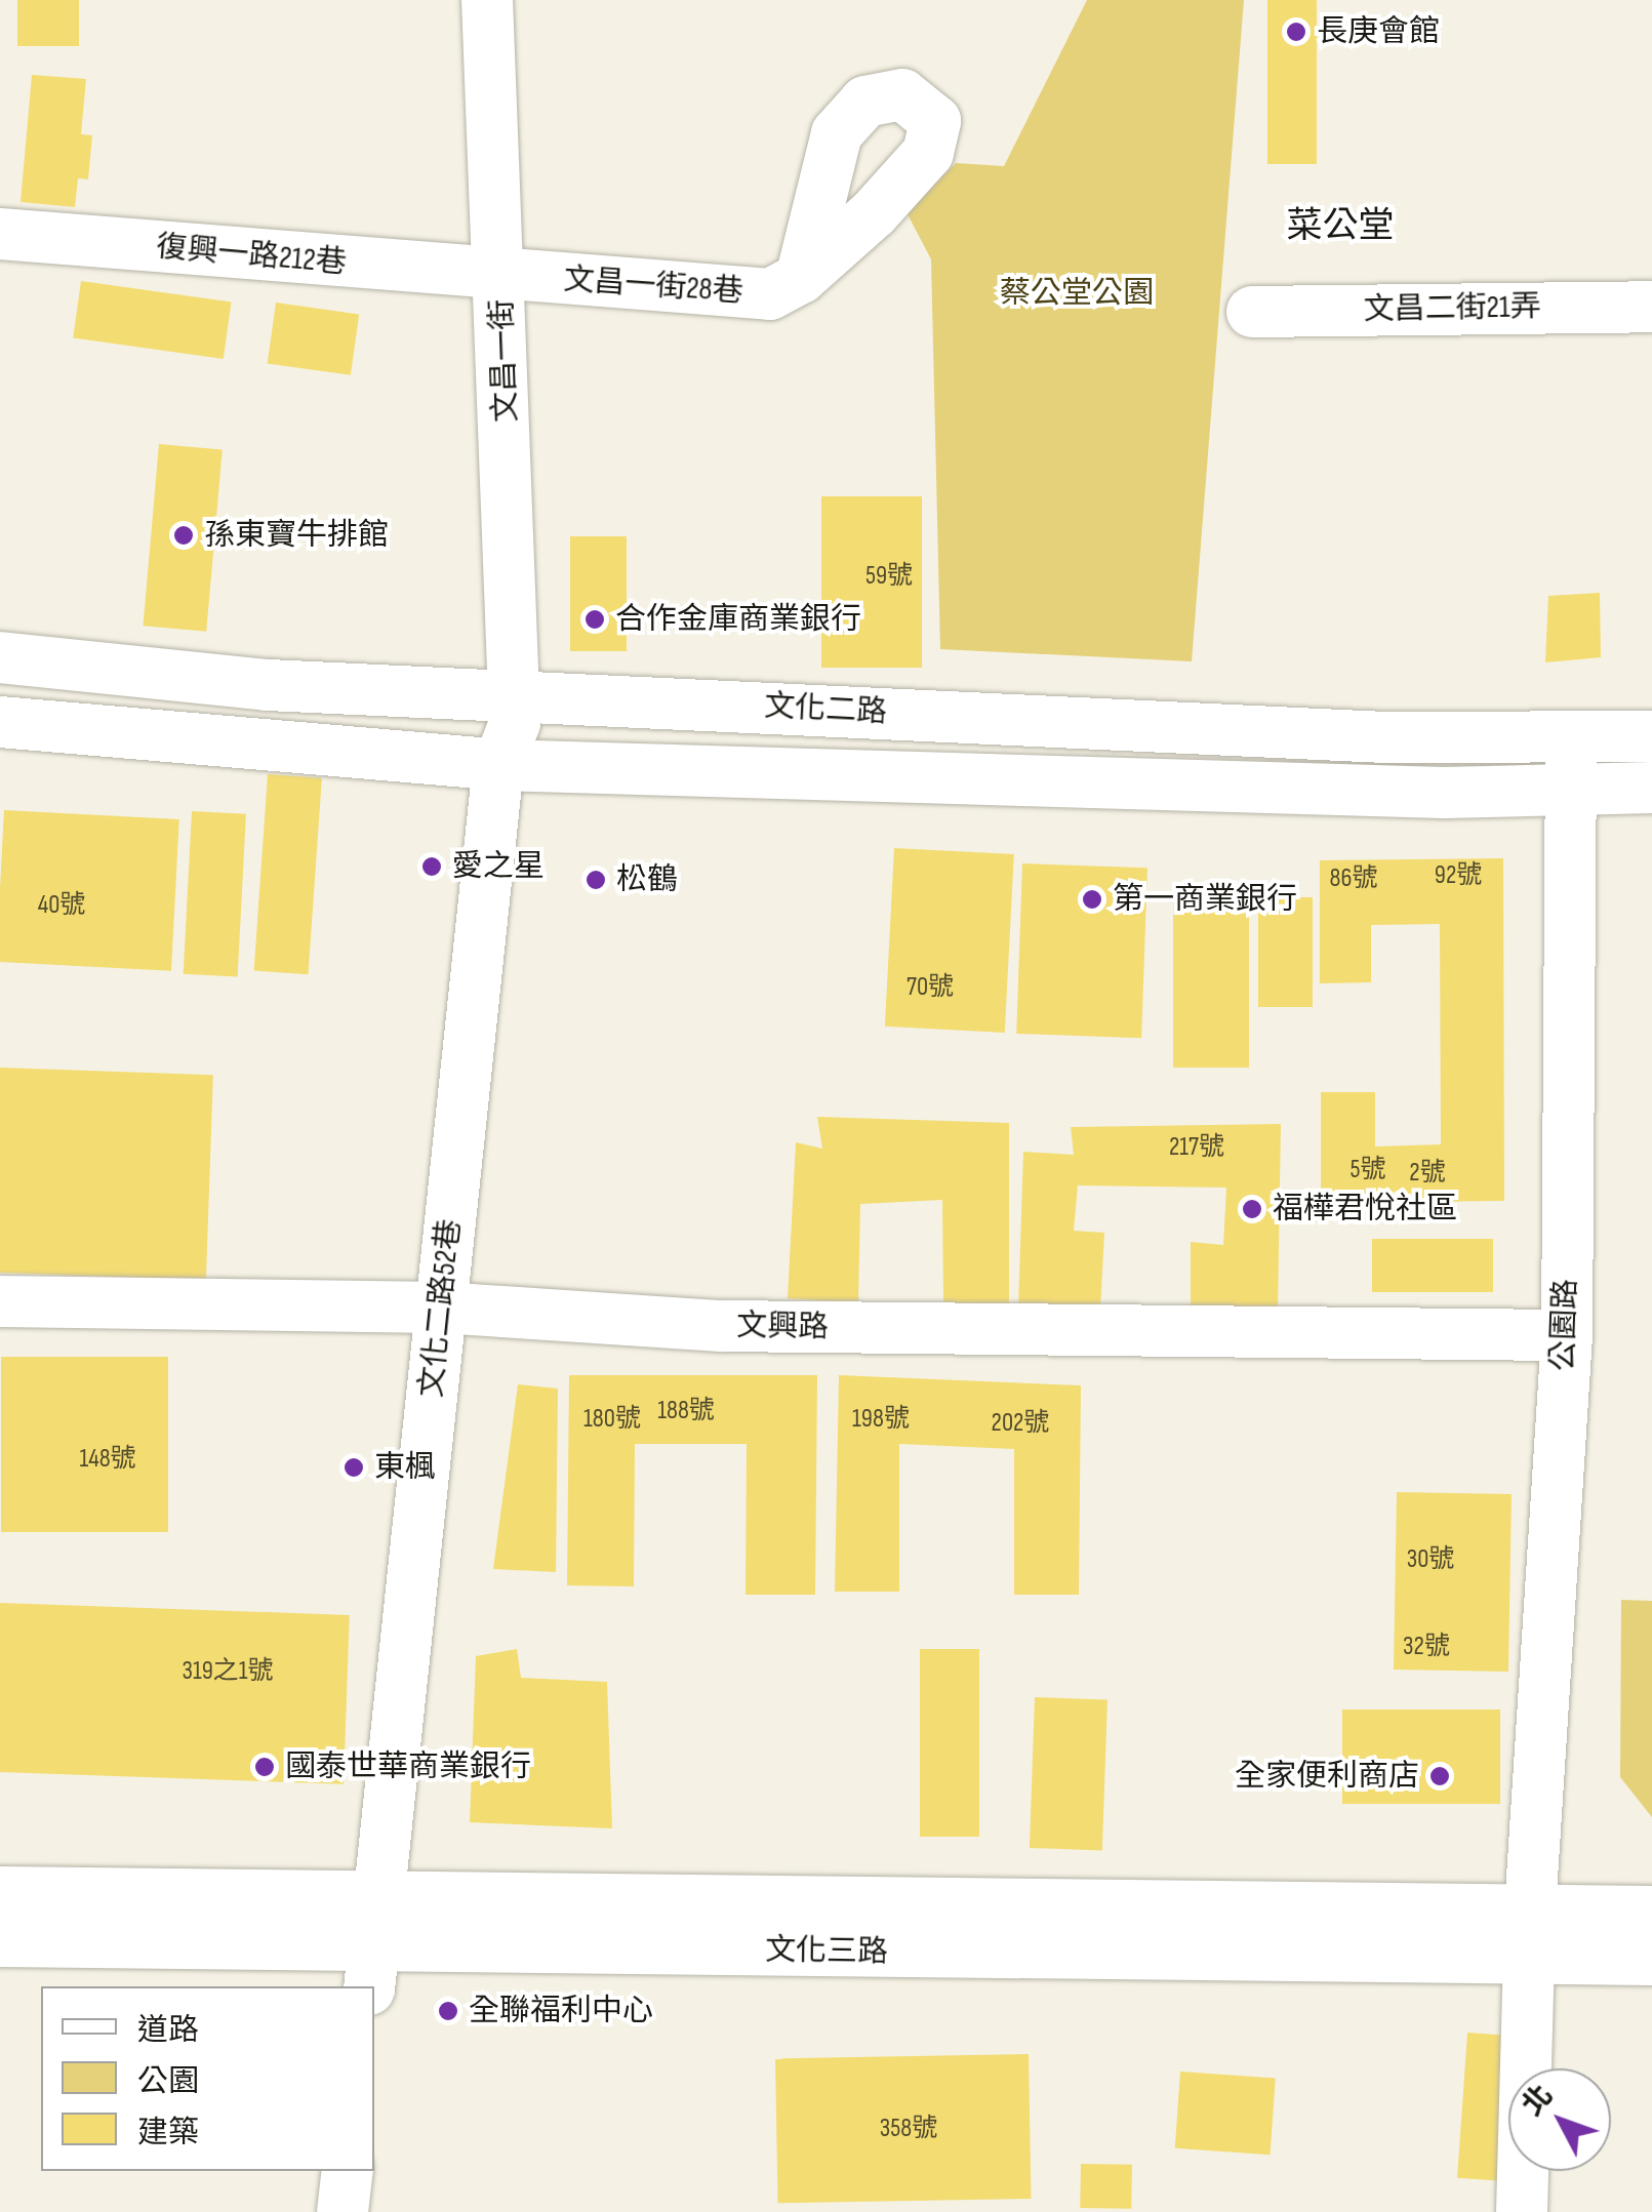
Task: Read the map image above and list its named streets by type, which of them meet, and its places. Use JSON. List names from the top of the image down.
{
  "streets": {
    "street": [
      "復興一路212巷",
      "文昌一街28巷",
      "文昌二街21弄",
      "文昌一街",
      "文化二路",
      "文化二路52巷",
      "公園路",
      "文興路",
      "文化三路"
    ]
  },
  "crossings": [
    ["復興一路212巷", "文昌一街28巷"],
    ["復興一路212巷", "文昌一街"],
    ["文昌一街28巷", "文昌一街"],
    ["文昌一街", "文化二路"],
    ["文昌一街", "文化二路52巷"],
    ["文化二路", "文化二路52巷"],
    ["文化二路", "公園路"],
    ["文化二路52巷", "文興路"],
    ["文化二路52巷", "文化三路"],
    ["公園路", "文興路"],
    ["公園路", "文化三路"]
  ],
  "districts": ["菜公堂"],
  "parks": ["蔡公堂公園"],
  "places": [
    "長庚會館",
    "孫東寶牛排館",
    "合作金庫商業銀行",
    "愛之星",
    "松鶴",
    "第一商業銀行",
    "福樺君悅社區",
    "東楓",
    "國泰世華商業銀行",
    "全家便利商店",
    "全聯福利中心"
  ],
  "house_numbers": [
    "59號",
    "92號",
    "86號",
    "40號",
    "70號",
    "217號",
    "5號",
    "2號",
    "188號",
    "180號",
    "198號",
    "202號",
    "148號",
    "30號",
    "32號",
    "319之1號",
    "358號"
  ],
  "legend": ["道路", "公園", "建築"],
  "north": "top left"
}
